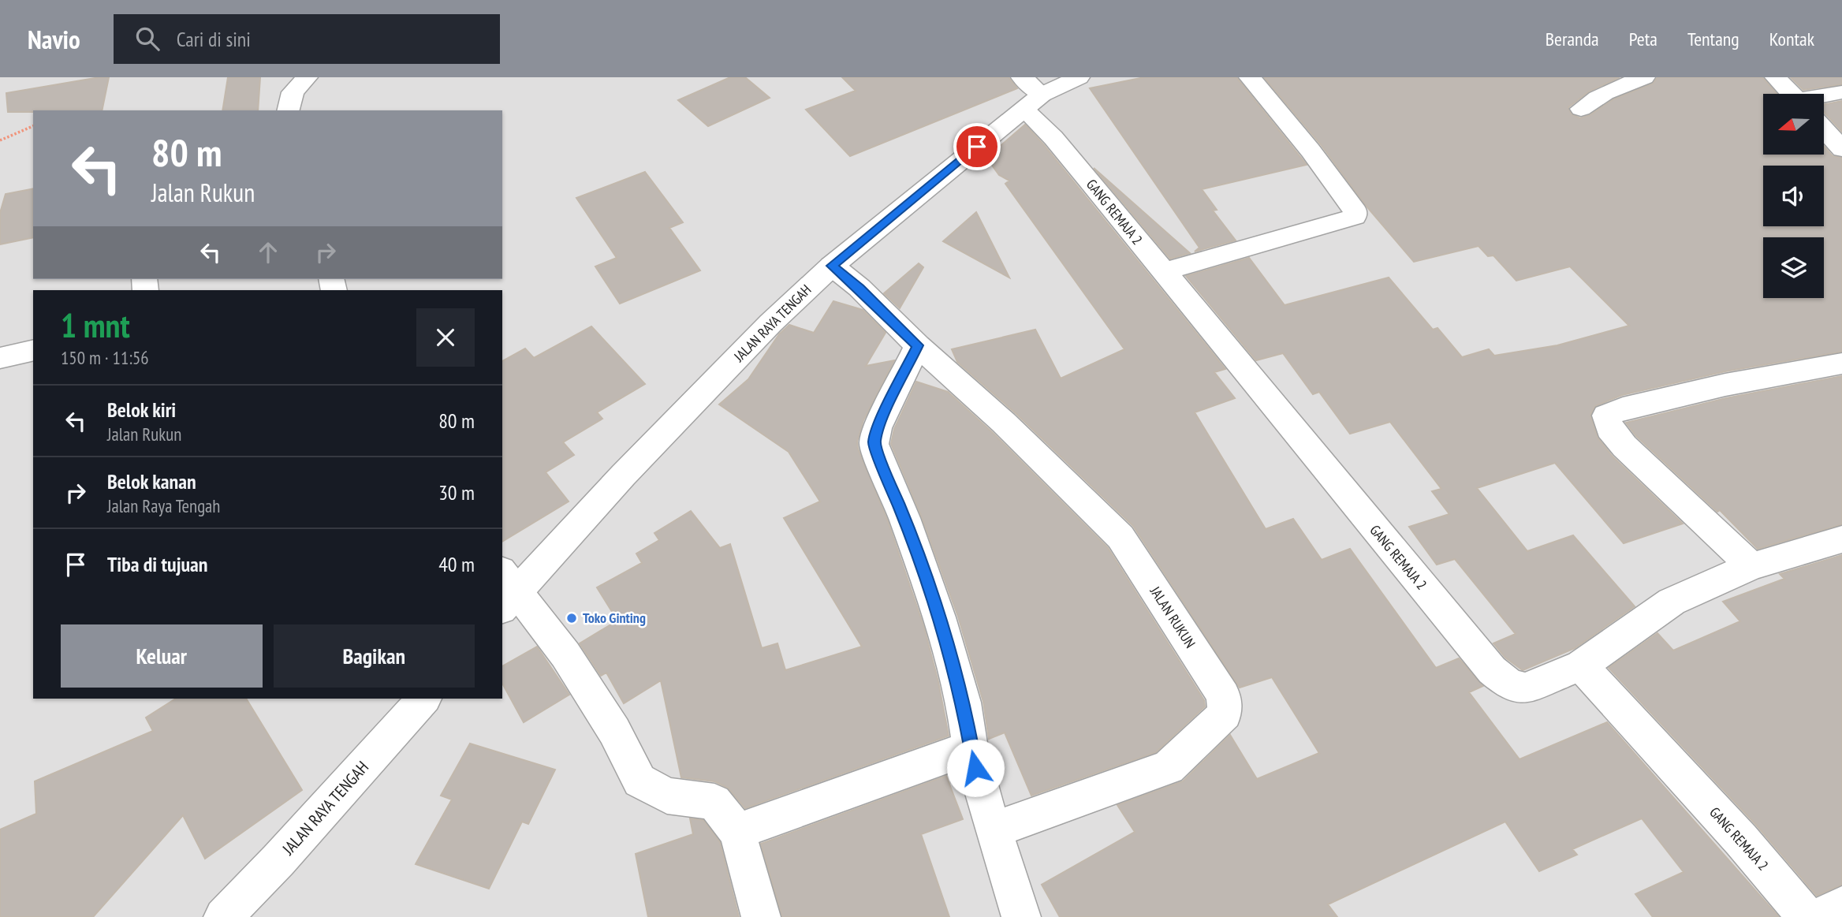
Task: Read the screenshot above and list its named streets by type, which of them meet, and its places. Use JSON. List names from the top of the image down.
{
  "streets": {
    "street": ["GANG REMAJA 2", "JALAN RAYA TENGAH", "JALAN RUKUN"]
  },
  "crossings": [
    ["GANG REMAJA 2", "JALAN RAYA TENGAH"],
    ["JALAN RAYA TENGAH", "JALAN RUKUN"]
  ],
  "places": ["Toko Ginting"],
  "north": "left",
  "page": {
    "header": "Navio",
    "search": "Cari di sini",
    "nav": [
      "Beranda",
      "Peta",
      "Tentang",
      "Kontak"
    ],
    "turn": ["80 m", "Jalan Rukun"],
    "heading": ["1 mnt", "150 m · 11:56"],
    "list": [
      {
        "name": "Belok kiri",
        "note": "Jalan Rukun",
        "value": "80 m"
      },
      {
        "name": "Belok kanan",
        "note": "Jalan Raya Tengah",
        "value": "30 m"
      },
      {
        "name": "Tiba di tujuan",
        "value": "40 m"
      }
    ],
    "buttons": ["Keluar", "Bagikan"]
  }
}
